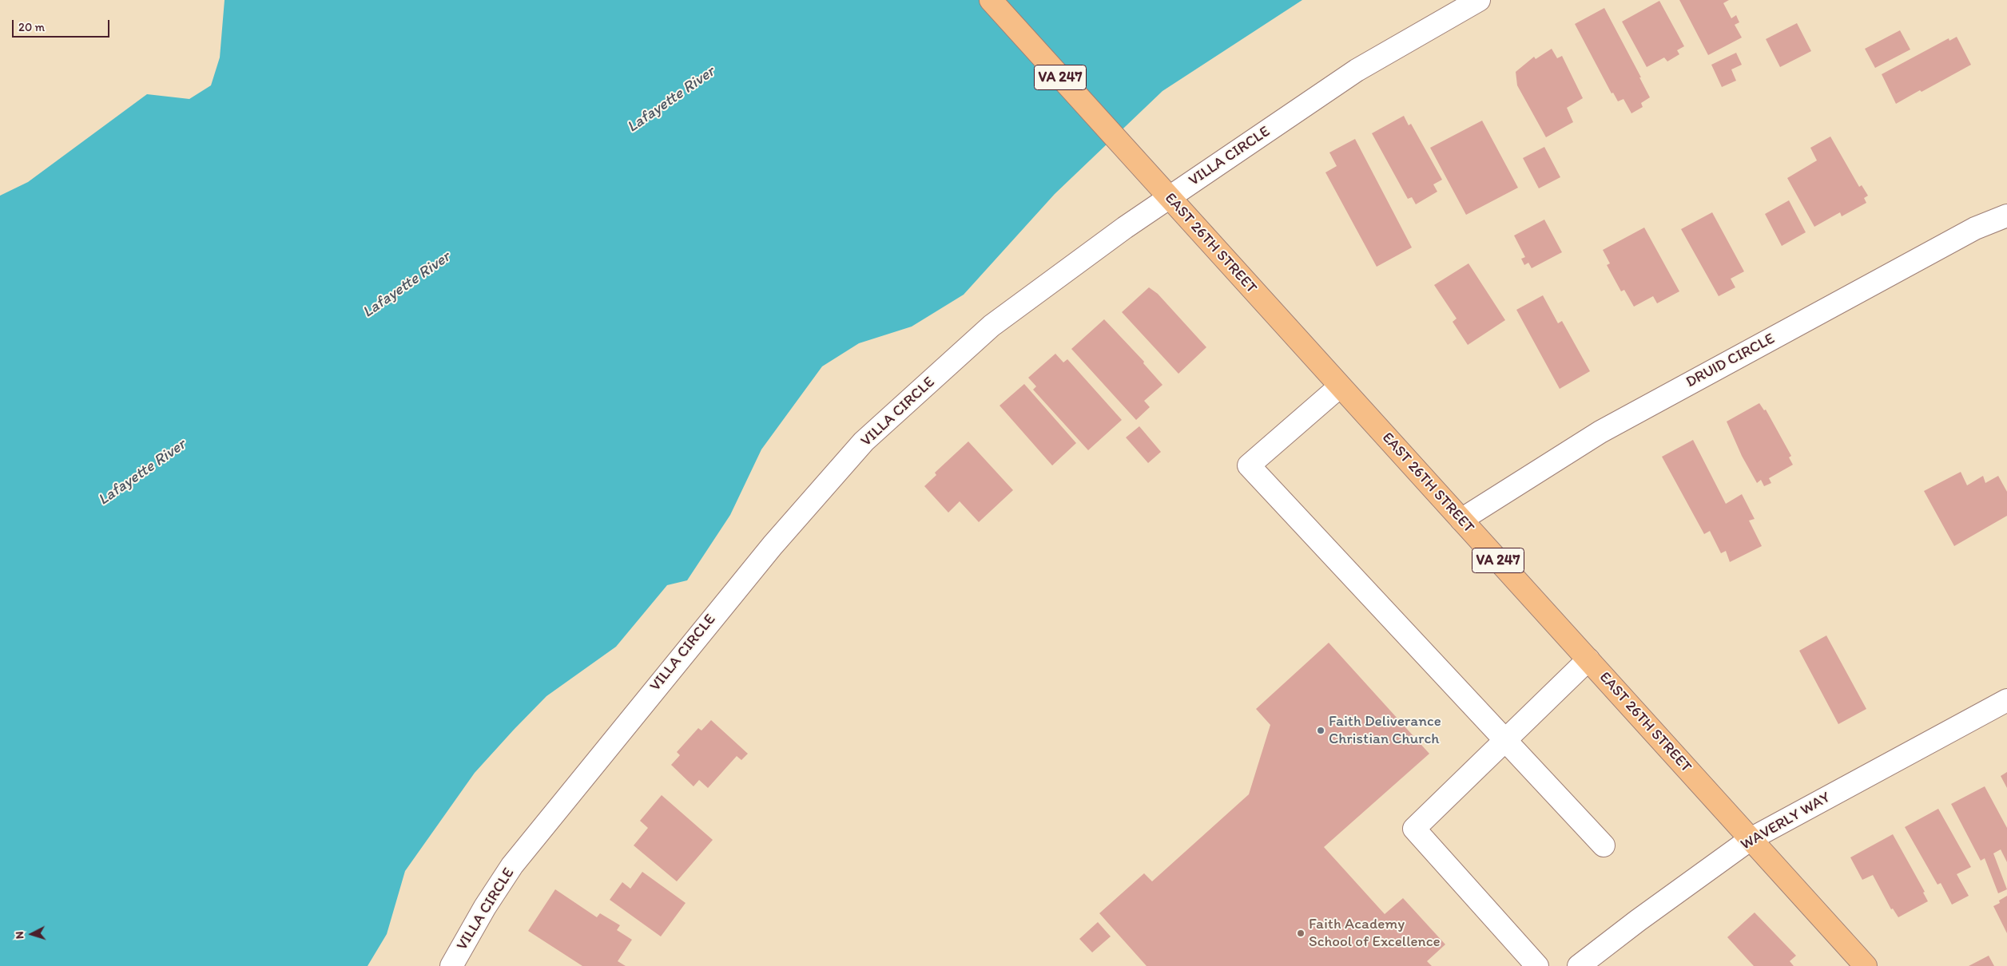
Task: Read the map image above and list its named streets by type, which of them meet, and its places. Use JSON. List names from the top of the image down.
{
  "streets": {
    "main road": ["VA 247", "EAST 26TH STREET"],
    "street": ["VILLA CIRCLE", "DRUID CIRCLE", "WAVERLY WAY"]
  },
  "crossings": [
    ["VILLA CIRCLE", "EAST 26TH STREET"],
    ["EAST 26TH STREET", "DRUID CIRCLE"],
    ["EAST 26TH STREET", "WAVERLY WAY"]
  ],
  "water": ["Lafayette River"],
  "places": ["Faith Deliverance Christian Church", "Faith Academy School of Excellence"],
  "scale_bar": "20 m",
  "north": "left"
}
